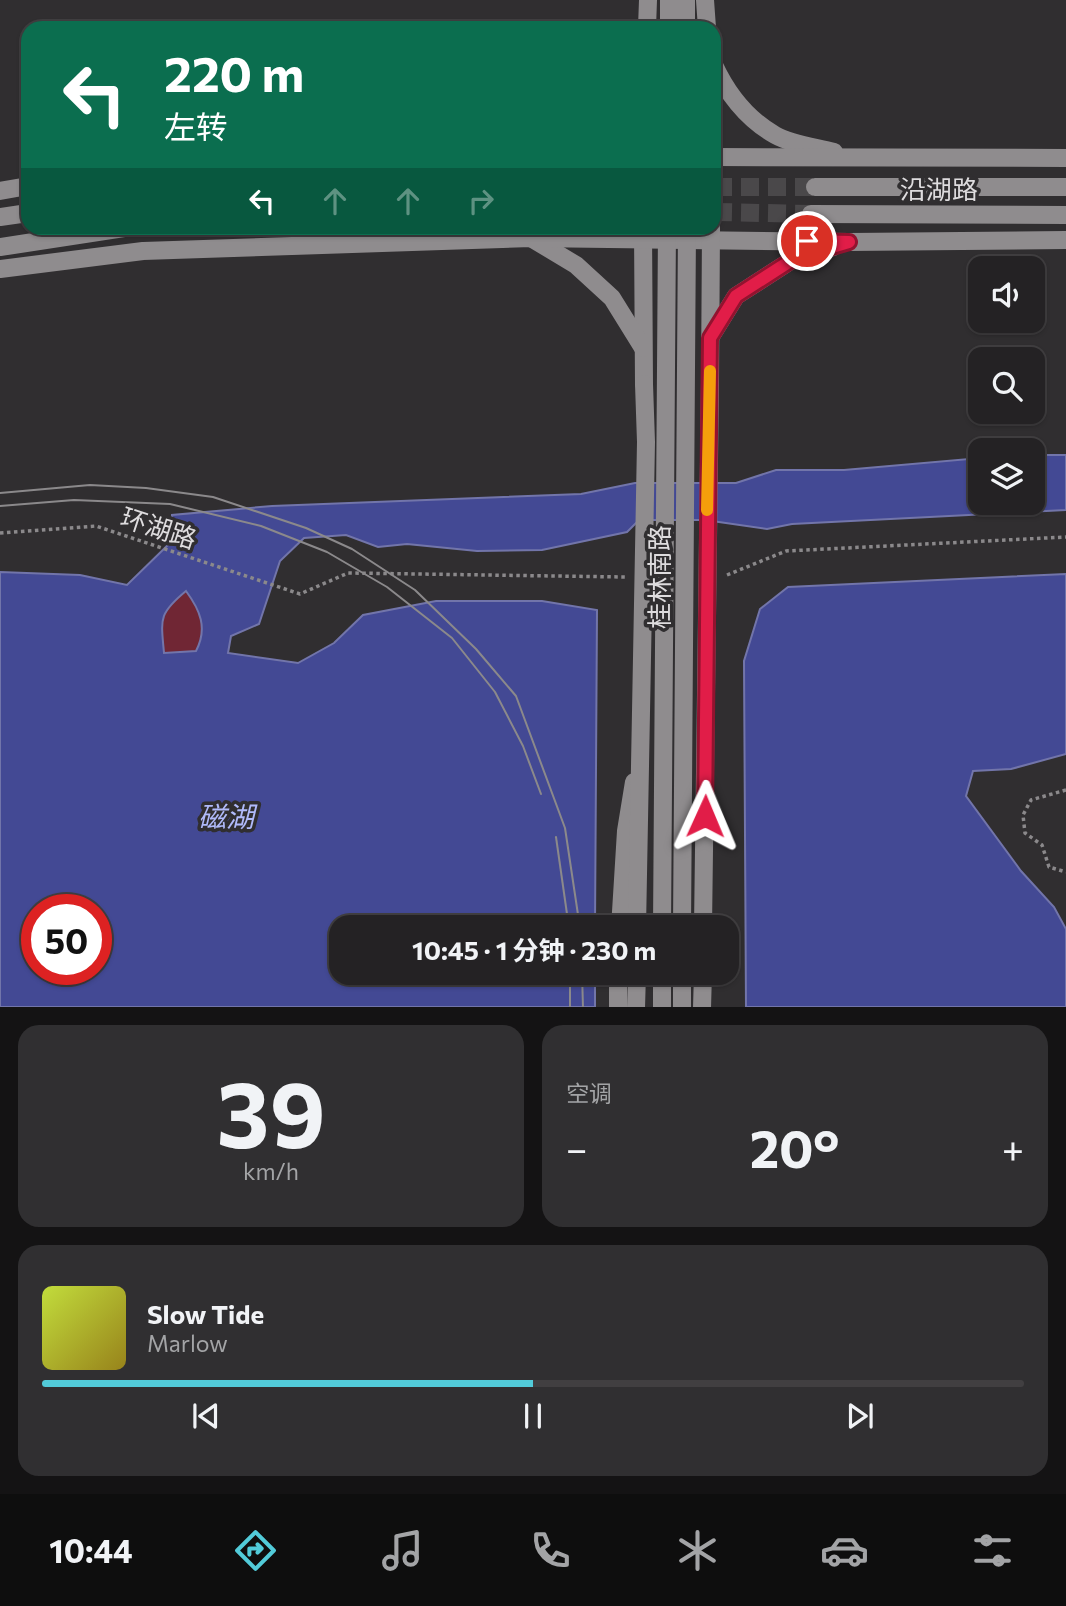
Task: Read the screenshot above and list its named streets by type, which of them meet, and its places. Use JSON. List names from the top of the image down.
{
  "streets": {
    "main road": ["沿湖路", "桂林南路"],
    "path": ["环湖路"]
  },
  "water": ["磁湖"],
  "page": {
    "turn": ["220 m", "左转"],
    "limit": "50",
    "trip": "10:45 · 1 分钟 · 230 m",
    "tile": [
      ["39", "km/h"],
      "空调"
    ],
    "heat": ["−", "20°", "+"],
    "song": ["Slow Tide", "Marlow"],
    "tabs": "10:44"
  }
}
